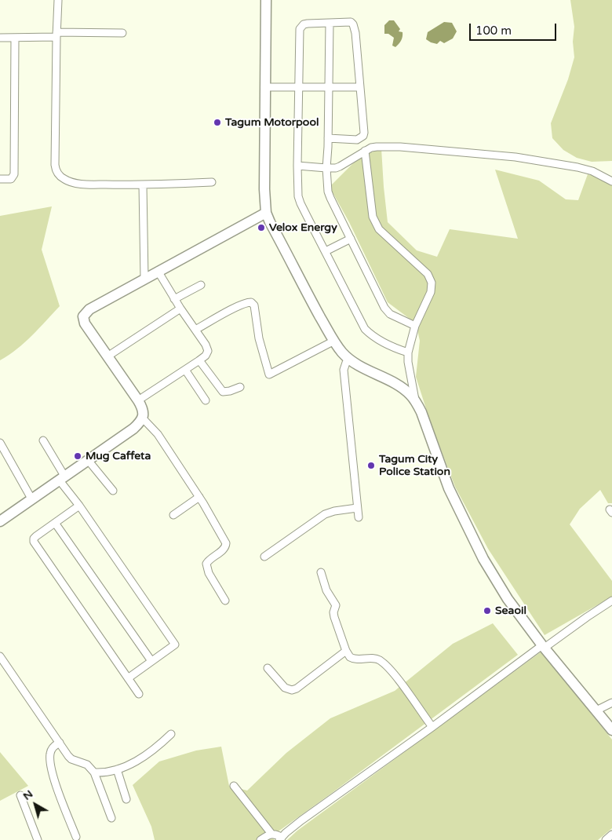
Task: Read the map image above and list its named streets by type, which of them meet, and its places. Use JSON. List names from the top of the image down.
{
  "places": [
    "Tagum Motorpool",
    "Velox Energy",
    "Mug Caffeta",
    "Tagum City Police Station",
    "Seaoil"
  ],
  "scale_bar": "100 m",
  "north": "top left"
}
